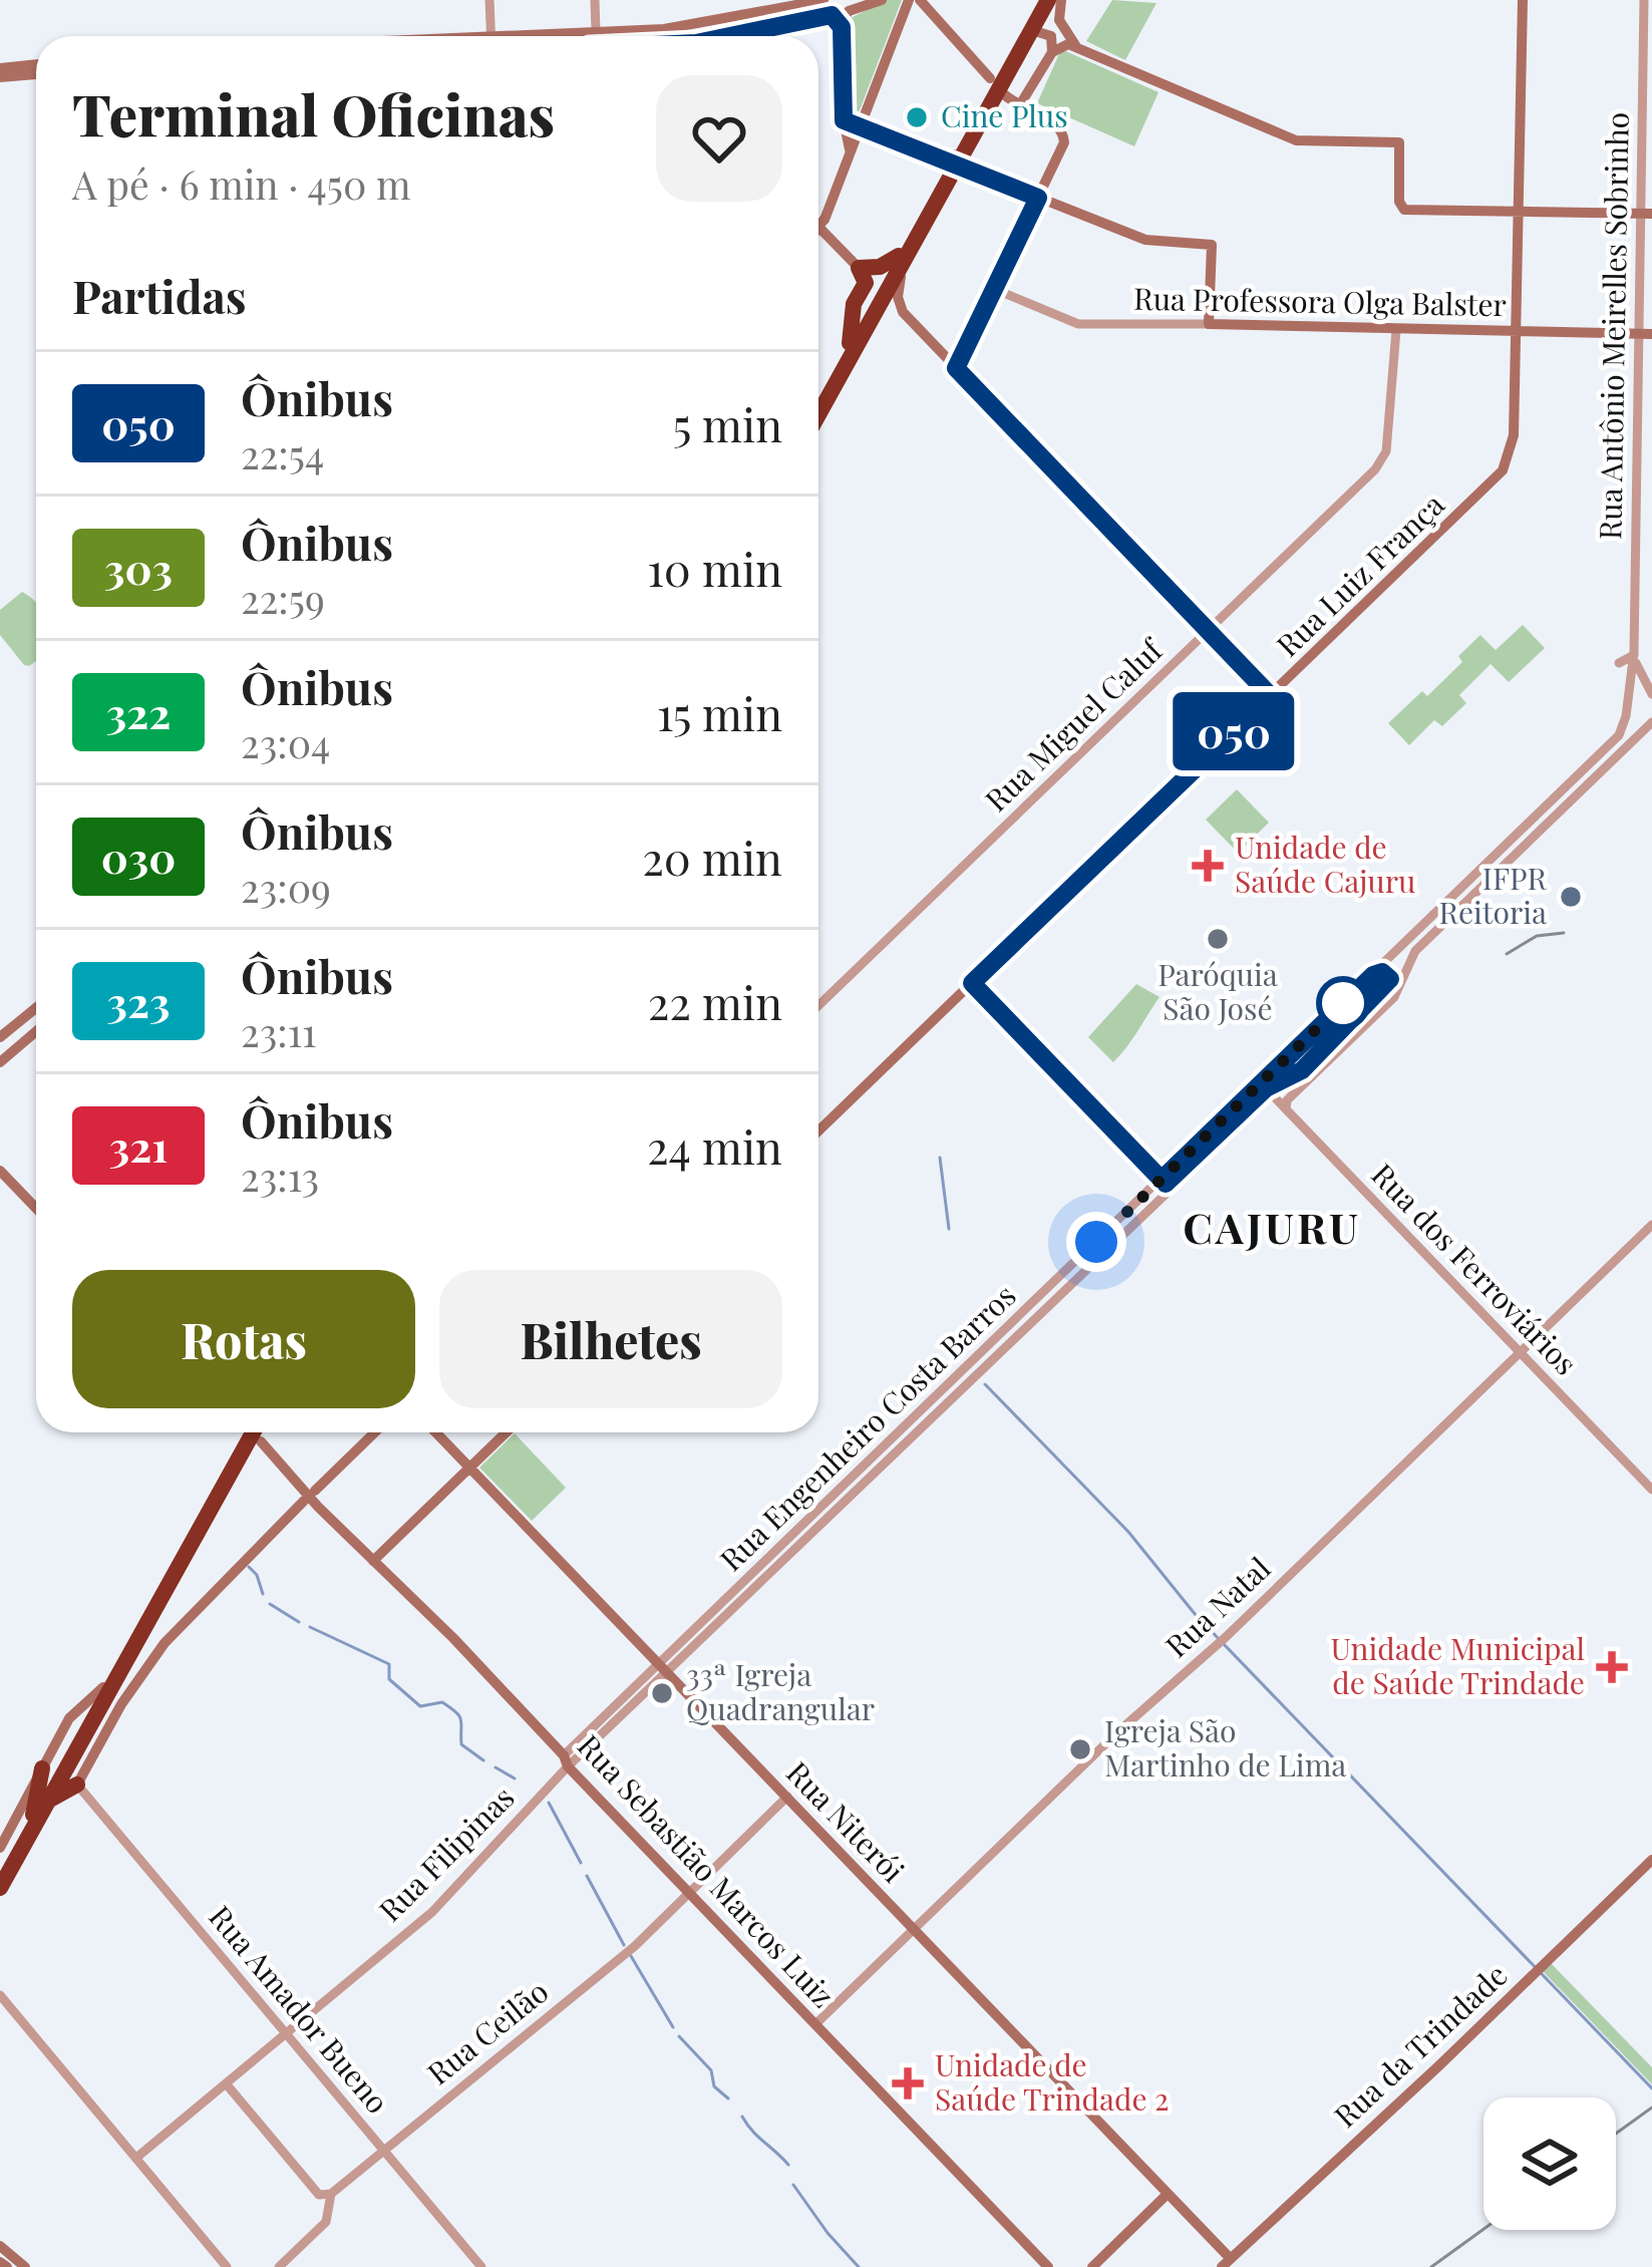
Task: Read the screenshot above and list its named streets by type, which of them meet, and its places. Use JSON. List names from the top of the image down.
{
  "streets": {
    "main road": [
      "Rua Professora Olga Balster",
      "Rua Luiz França",
      "Rua Niterói",
      "Rua Sebastião Marcos Luiz",
      "Rua da Trindade"
    ],
    "street": [
      "Rua Antônio Meirelles Sobrinho",
      "Rua Miguel Caluf",
      "Rua dos Ferroviários",
      "Rua Engenheiro Costa Barros",
      "Rua Natal",
      "Rua Filipinas",
      "Rua Amador Bueno",
      "Rua Ceilão"
    ]
  },
  "crossings": [
    ["Rua Professora Olga Balster", "Rua Antônio Meirelles Sobrinho"],
    ["Rua Professora Olga Balster", "Rua Luiz França"],
    ["Rua Professora Olga Balster", "Rua Miguel Caluf"],
    ["Rua Antônio Meirelles Sobrinho", "Rua Engenheiro Costa Barros"],
    ["Rua dos Ferroviários", "Rua Engenheiro Costa Barros"],
    ["Rua dos Ferroviários", "Rua Natal"],
    ["Rua Engenheiro Costa Barros", "Rua Niterói"],
    ["Rua Engenheiro Costa Barros", "Rua Filipinas"],
    ["Rua Engenheiro Costa Barros", "Rua Sebastião Marcos Luiz"],
    ["Rua Natal", "Rua Niterói"],
    ["Rua Natal", "Rua Sebastião Marcos Luiz"],
    ["Rua Niterói", "Rua Ceilão"],
    ["Rua Niterói", "Rua da Trindade"],
    ["Rua Filipinas", "Rua Sebastião Marcos Luiz"],
    ["Rua Filipinas", "Rua Amador Bueno"],
    ["Rua Sebastião Marcos Luiz", "Rua Ceilão"],
    ["Rua Amador Bueno", "Rua Ceilão"]
  ],
  "districts": ["CAJURU"],
  "places": {
    "other": [
      "Cine Plus",
      "IFPR Reitoria",
      "Paróquia São José",
      "33ª Igreja Quadrangular",
      "Igreja São Martinho de Lima"
    ],
    "health": ["Unidade de Saúde Cajuru", "Unidade Municipal de Saúde Trindade", "Unidade de Saúde Trindade 2"]
  },
  "lines": ["bus line 050"],
  "page": {
    "on_map": "050",
    "heading": [
      ["Terminal Oficinas", "A pé · 6 min · 450 m"],
      "Partidas"
    ],
    "list": [
      {
        "mark": "050",
        "name": "Ônibus",
        "note": "22:54",
        "value": "5 min"
      },
      {
        "mark": "303",
        "name": "Ônibus",
        "note": "22:59",
        "value": "10 min"
      },
      {
        "mark": "322",
        "name": "Ônibus",
        "note": "23:04",
        "value": "15 min"
      },
      {
        "mark": "030",
        "name": "Ônibus",
        "note": "23:09",
        "value": "20 min"
      },
      {
        "mark": "323",
        "name": "Ônibus",
        "note": "23:11",
        "value": "22 min"
      },
      {
        "mark": "321",
        "name": "Ônibus",
        "note": "23:13",
        "value": "24 min"
      }
    ],
    "buttons": ["Rotas", "Bilhetes"]
  }
}
